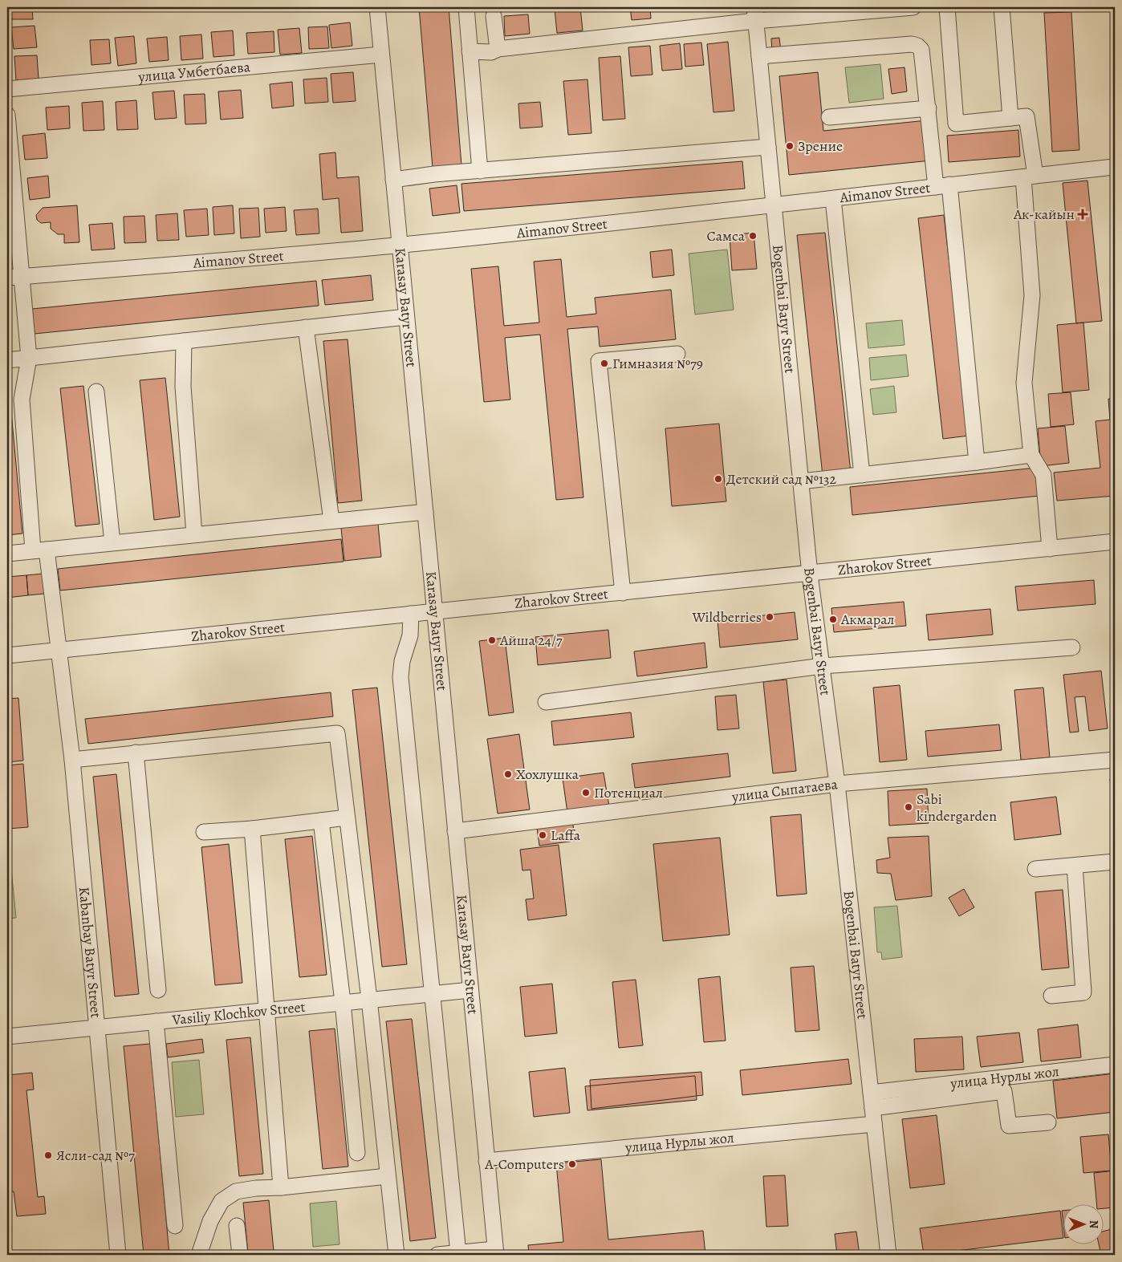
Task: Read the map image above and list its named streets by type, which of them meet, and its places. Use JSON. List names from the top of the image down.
{
  "streets": {
    "street": [
      "улица Умбетбаева",
      "Aimanov Street",
      "Karasay Batyr Street",
      "Bogenbai Batyr Street",
      "Zharokov Street",
      "улица Сыпатаева",
      "Kabanbay Batyr Street",
      "Vasiliy Klochkov Street",
      "улица Нурлы жол"
    ]
  },
  "crossings": [
    ["улица Умбетбаева", "Karasay Batyr Street"],
    ["Aimanov Street", "Karasay Batyr Street"],
    ["Aimanov Street", "Bogenbai Batyr Street"],
    ["Aimanov Street", "Kabanbay Batyr Street"],
    ["Karasay Batyr Street", "Zharokov Street"],
    ["Karasay Batyr Street", "улица Сыпатаева"],
    ["Karasay Batyr Street", "Vasiliy Klochkov Street"],
    ["Karasay Batyr Street", "улица Нурлы жол"],
    ["Bogenbai Batyr Street", "Zharokov Street"],
    ["Bogenbai Batyr Street", "улица Сыпатаева"],
    ["Bogenbai Batyr Street", "улица Нурлы жол"],
    ["Zharokov Street", "Kabanbay Batyr Street"],
    ["Kabanbay Batyr Street", "Vasiliy Klochkov Street"]
  ],
  "places": {
    "other": [
      "Зрение",
      "Самса",
      "Гимназия №79",
      "Детский сад №132",
      "Wildberries",
      "Акмарал",
      "Айша 24/7",
      "Хохлушка",
      "Потенциал",
      "Sabi kindergarden",
      "Laffa",
      "Ясли-сад №7",
      "A-Computers"
    ],
    "health": ["Ак-кайын"]
  },
  "north": "right"
}
